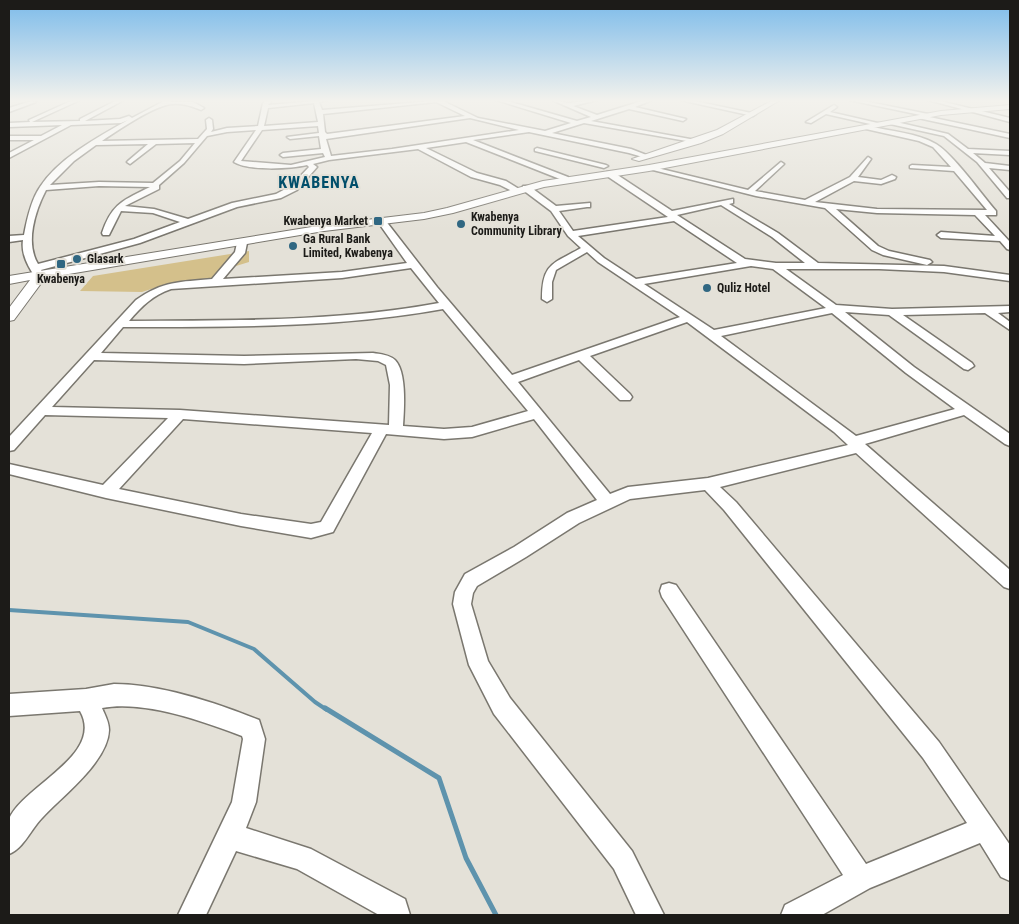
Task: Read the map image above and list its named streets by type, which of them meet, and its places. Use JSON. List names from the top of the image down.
{
  "districts": ["KWABENYA"],
  "places": {
    "transit": ["Kwabenya Market", "Kwabenya"],
    "other": [
      "Kwabenya Community Library",
      "Ga Rural Bank Limited, Kwabenya",
      "Glasark",
      "Quliz Hotel"
    ]
  }
}
